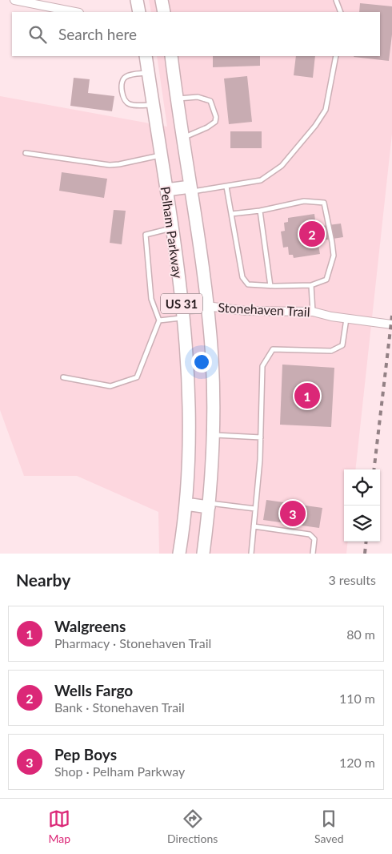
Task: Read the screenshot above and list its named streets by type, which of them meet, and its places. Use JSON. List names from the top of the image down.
{
  "streets": {
    "main road": ["Pelham Parkway", "US 31"],
    "street": ["Stonehaven Trail"]
  },
  "crossings": [
    ["Pelham Parkway", "Stonehaven Trail"]
  ],
  "page": {
    "search": "Search here",
    "pins": ["2", "1", "3"],
    "heading": ["Nearby", "3 results"],
    "list": [
      {
        "mark": "1",
        "name": "Walgreens",
        "note": "Pharmacy · Stonehaven Trail",
        "value": "80 m"
      },
      {
        "mark": "2",
        "name": "Wells Fargo",
        "note": "Bank · Stonehaven Trail",
        "value": "110 m"
      },
      {
        "mark": "3",
        "name": "Pep Boys",
        "note": "Shop · Pelham Parkway",
        "value": "120 m"
      }
    ],
    "nav": ["Map", "Directions", "Saved"]
  }
}
